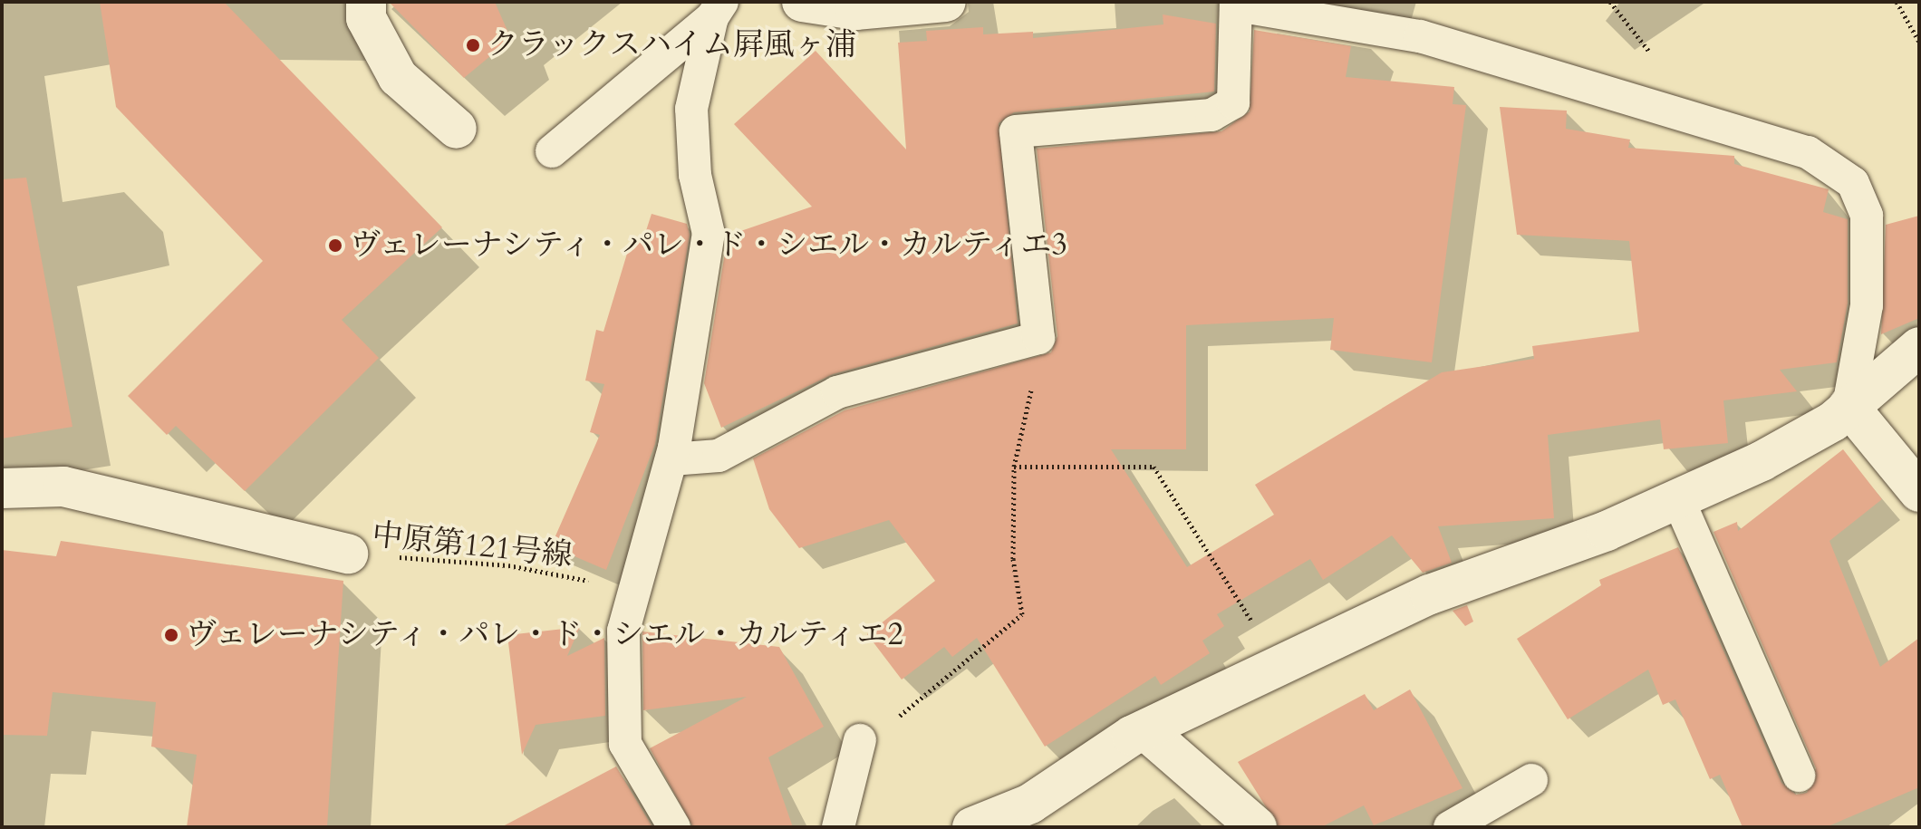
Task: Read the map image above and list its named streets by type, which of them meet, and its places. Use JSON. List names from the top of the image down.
{
  "streets": {
    "path": ["中原第121号線"]
  },
  "places": ["クラックスハイム屛風ヶ浦", "ヴェレーナシティ・パレ・ド・シエル・カルティエ3", "ヴェレーナシティ・パレ・ド・シエル・カルティエ2"]
}
